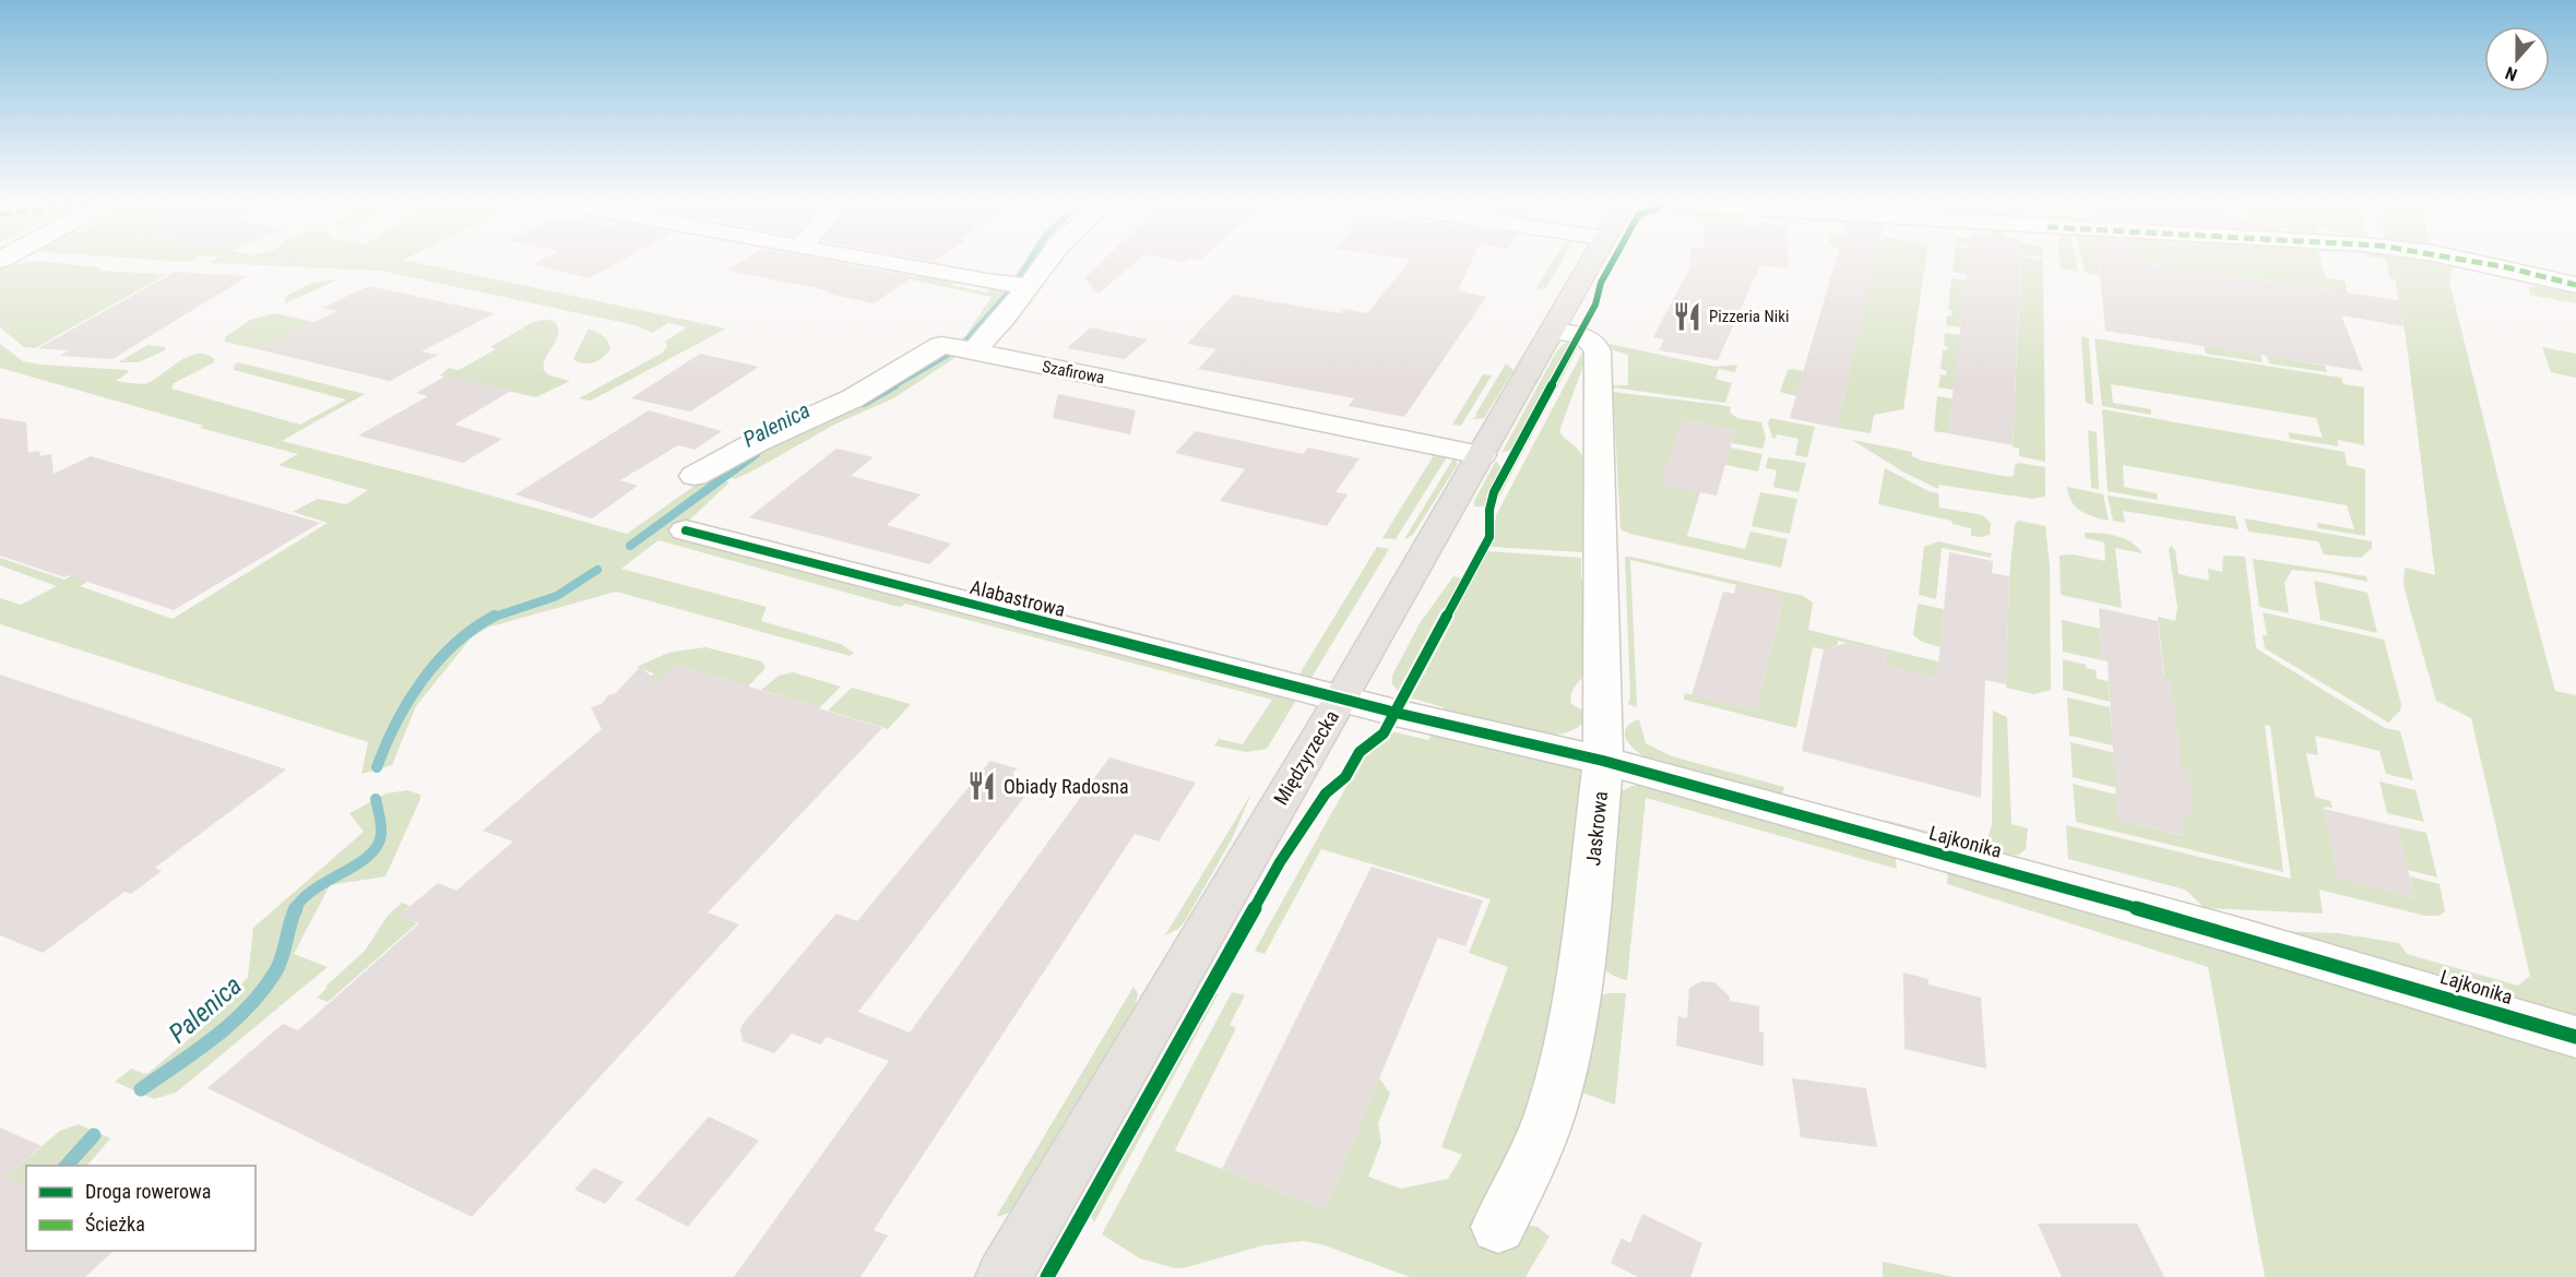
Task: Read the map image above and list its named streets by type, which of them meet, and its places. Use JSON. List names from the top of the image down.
{
  "streets": {
    "main road": ["Międzyrzecka"],
    "street": [
      "Szafirowa",
      "Alabastrowa",
      "Jaskrowa",
      "Lajkonika"
    ]
  },
  "crossings": [
    ["Szafirowa", "Międzyrzecka"],
    ["Alabastrowa", "Międzyrzecka"],
    ["Alabastrowa", "Lajkonika"],
    ["Międzyrzecka", "Jaskrowa"],
    ["Międzyrzecka", "Lajkonika"],
    ["Jaskrowa", "Lajkonika"]
  ],
  "water": ["Palenica"],
  "places": {
    "restaurant": ["Pizzeria Niki", "Obiady Radosna"]
  },
  "legend": ["Droga rowerowa", "Ścieżka"],
  "north": "bottom"
}
